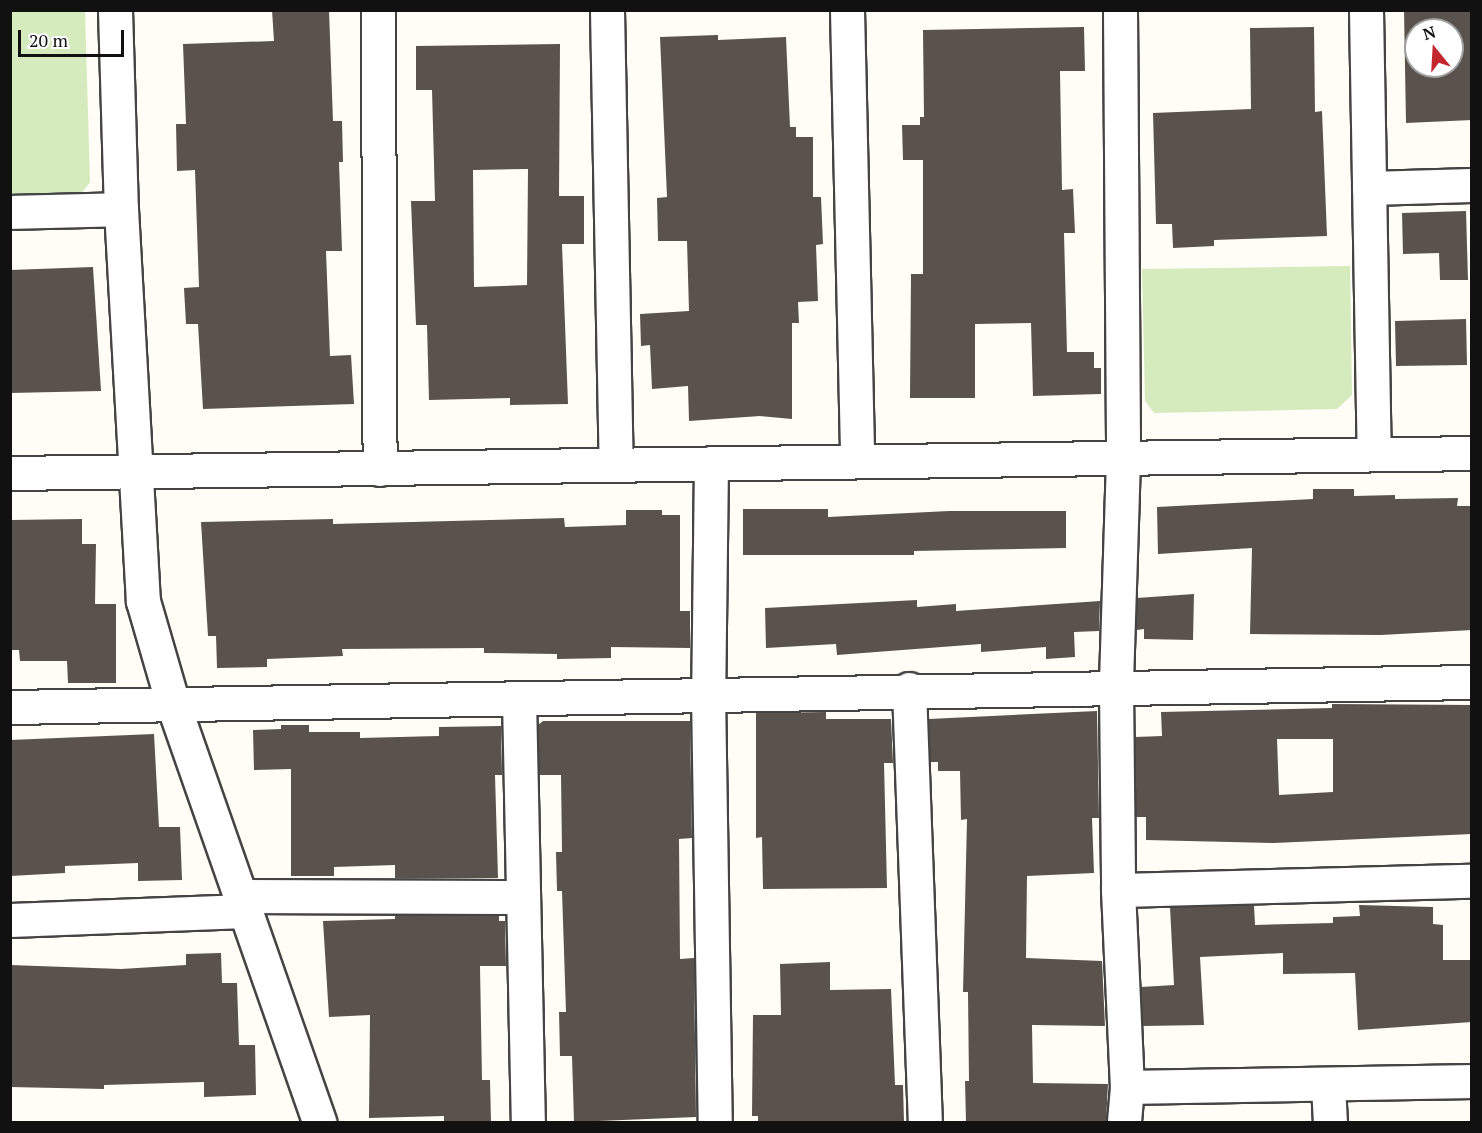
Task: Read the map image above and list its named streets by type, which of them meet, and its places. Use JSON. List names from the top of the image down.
{
  "scale_bar": "20 m",
  "north": "top"
}
